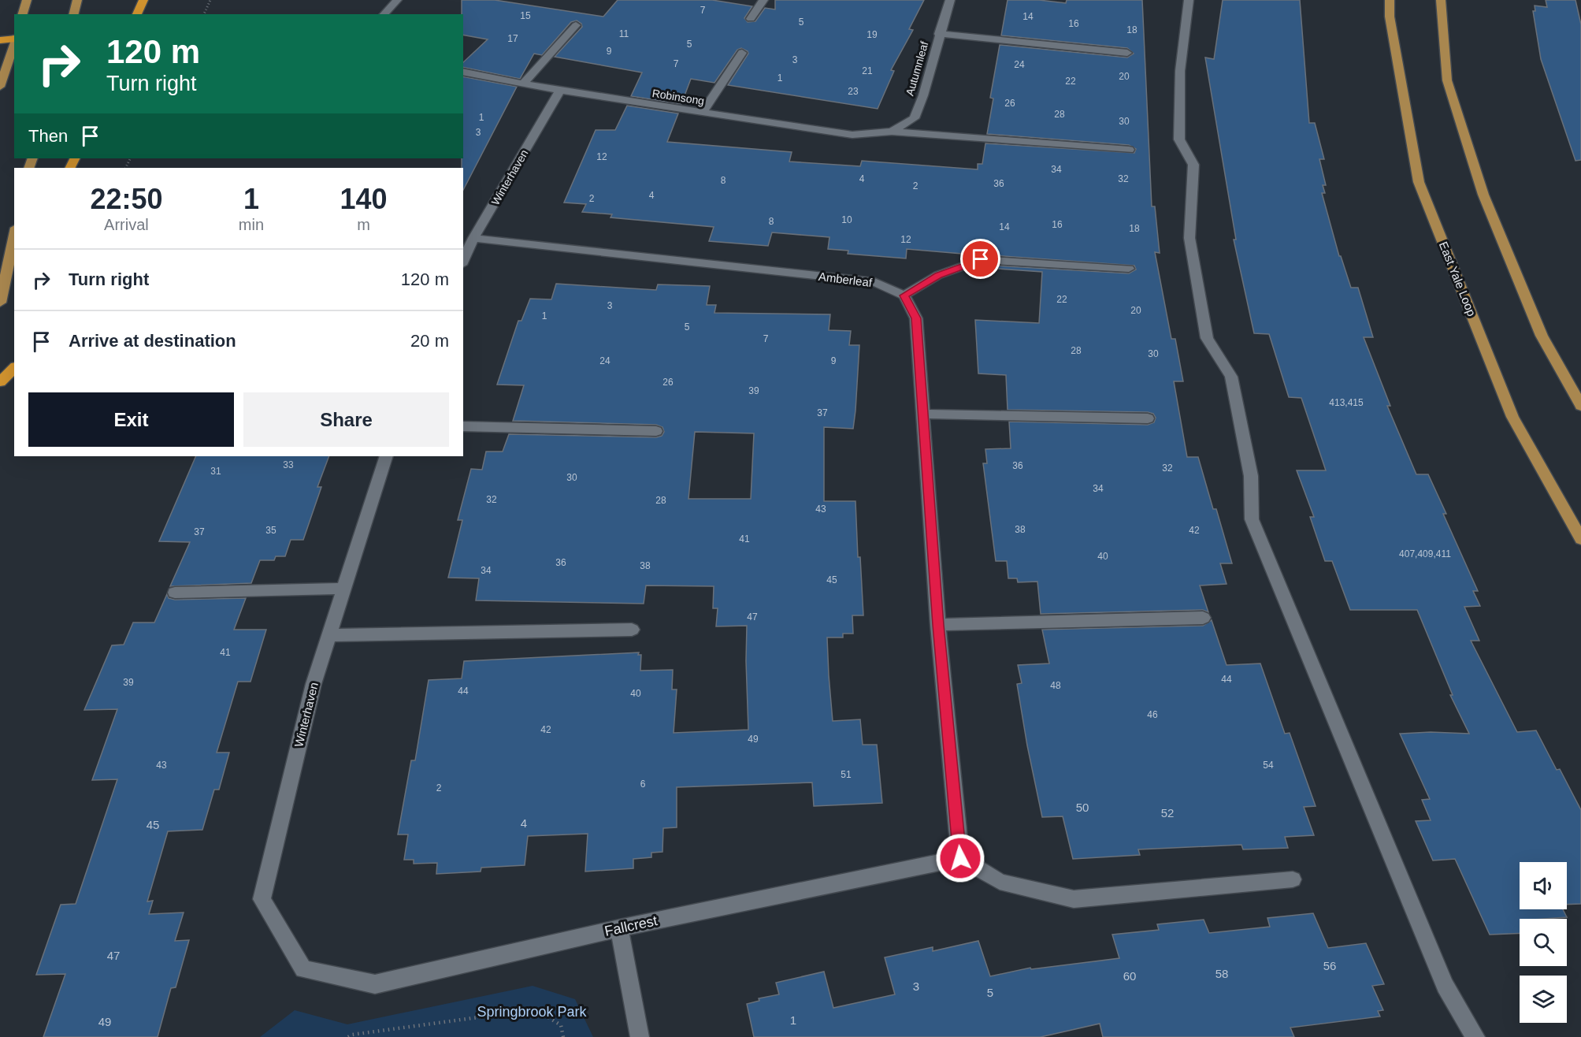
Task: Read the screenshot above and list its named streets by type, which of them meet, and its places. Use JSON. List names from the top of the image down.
{
  "streets": {
    "main road": ["East Yale Loop"],
    "street": [
      "Autumnleaf",
      "Robinsong",
      "Winterhaven",
      "Amberleaf",
      "Fallcrest"
    ]
  },
  "crossings": [
    ["Autumnleaf", "Robinsong"],
    ["Robinsong", "Winterhaven"],
    ["Winterhaven", "Amberleaf"],
    ["Winterhaven", "Fallcrest"]
  ],
  "parks": ["Springbrook Park"],
  "house_numbers": [
    "7",
    "15",
    "14",
    "5",
    "16",
    "18",
    "11",
    "19",
    "17",
    "5",
    "9",
    "3",
    "7",
    "24",
    "21",
    "20",
    "1",
    "22",
    "23",
    "26",
    "28",
    "1",
    "30",
    "3",
    "12",
    "34",
    "4",
    "32",
    "8",
    "36",
    "2",
    "4",
    "2",
    "10",
    "8",
    "16",
    "14",
    "18",
    "12",
    "22",
    "3",
    "20",
    "1",
    "5",
    "7",
    "28",
    "30",
    "24",
    "9",
    "26",
    "39",
    "413,415",
    "37",
    "33",
    "36",
    "32",
    "31",
    "30",
    "34",
    "32",
    "28",
    "43",
    "38",
    "35",
    "42",
    "37",
    "41",
    "407,409,411",
    "40",
    "36",
    "38",
    "34",
    "45",
    "47",
    "41",
    "44",
    "39",
    "48",
    "44",
    "40",
    "46",
    "42",
    "49",
    "43",
    "54",
    "51",
    "6",
    "2",
    "50",
    "52",
    "4",
    "45",
    "47",
    "56",
    "58",
    "60",
    "3",
    "5",
    "1",
    "49"
  ],
  "page": {
    "turn": ["120 m", "Turn right"],
    "then": "Then",
    "eta": [
      "22:50",
      "Arrival",
      "1",
      "min",
      "140",
      "m"
    ],
    "list": [
      {
        "name": "Turn right",
        "value": "120 m"
      },
      {
        "name": "Arrive at destination",
        "value": "20 m"
      }
    ],
    "buttons": ["Exit", "Share"]
  }
}
